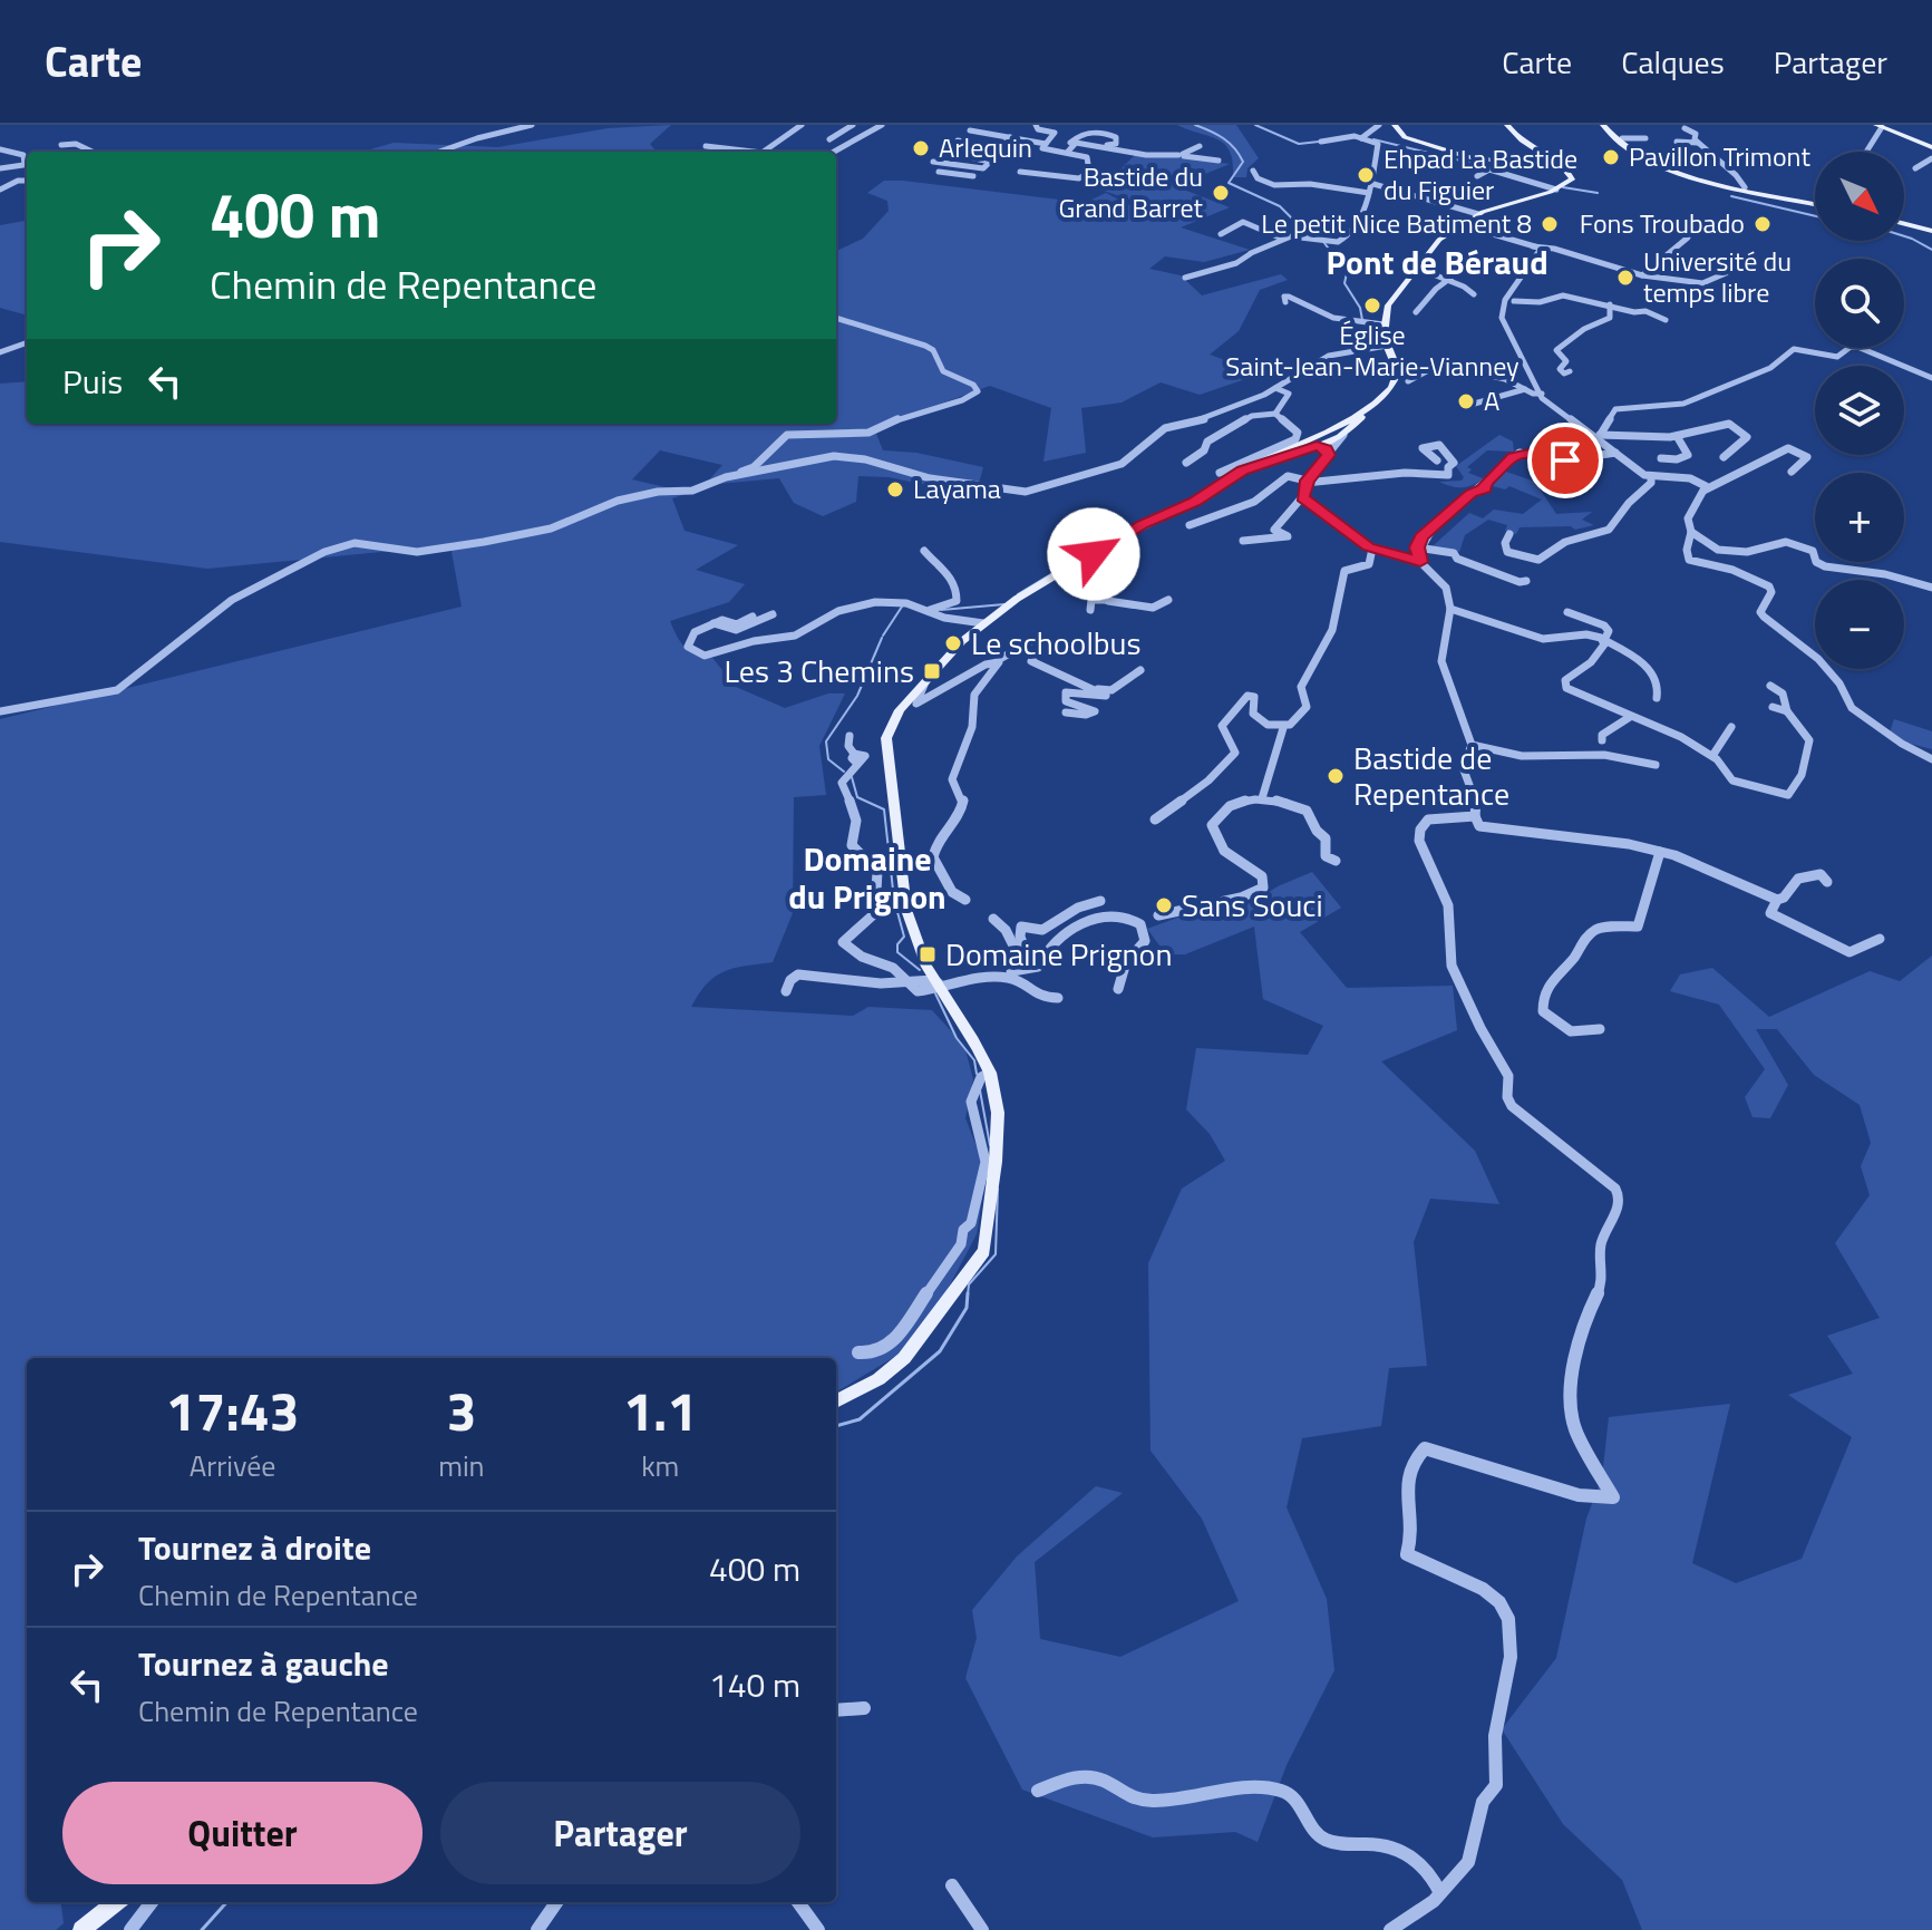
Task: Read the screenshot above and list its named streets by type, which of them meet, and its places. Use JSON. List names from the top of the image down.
{
  "districts": ["Pont de Béraud", "Domaine du Prignon"],
  "places": {
    "other": [
      "Arlequin",
      "Pavillon Trimont",
      "Ehpad La Bastide du Figuier",
      "Bastide du Grand Barret",
      "Le petit Nice Batiment 8",
      "Fons Troubado",
      "Université du temps libre",
      "Église Saint-Jean-Marie-Vianney",
      "A",
      "Layama",
      "Le schoolbus",
      "Bastide de Repentance",
      "Sans Souci"
    ],
    "transit": ["Les 3 Chemins", "Domaine Prignon"]
  },
  "north": "bottom right",
  "page": {
    "header": "Carte",
    "nav": ["Carte", "Calques", "Partager"],
    "map_buttons": ["+", "−"],
    "turn": ["400 m", "Chemin de Repentance"],
    "then": "Puis",
    "eta": [
      "17:43",
      "Arrivée",
      "3",
      "min",
      "1.1",
      "km"
    ],
    "list": [
      {
        "name": "Tournez à droite",
        "note": "Chemin de Repentance",
        "value": "400 m"
      },
      {
        "name": "Tournez à gauche",
        "note": "Chemin de Repentance",
        "value": "140 m"
      }
    ],
    "buttons": ["Quitter", "Partager"]
  }
}
